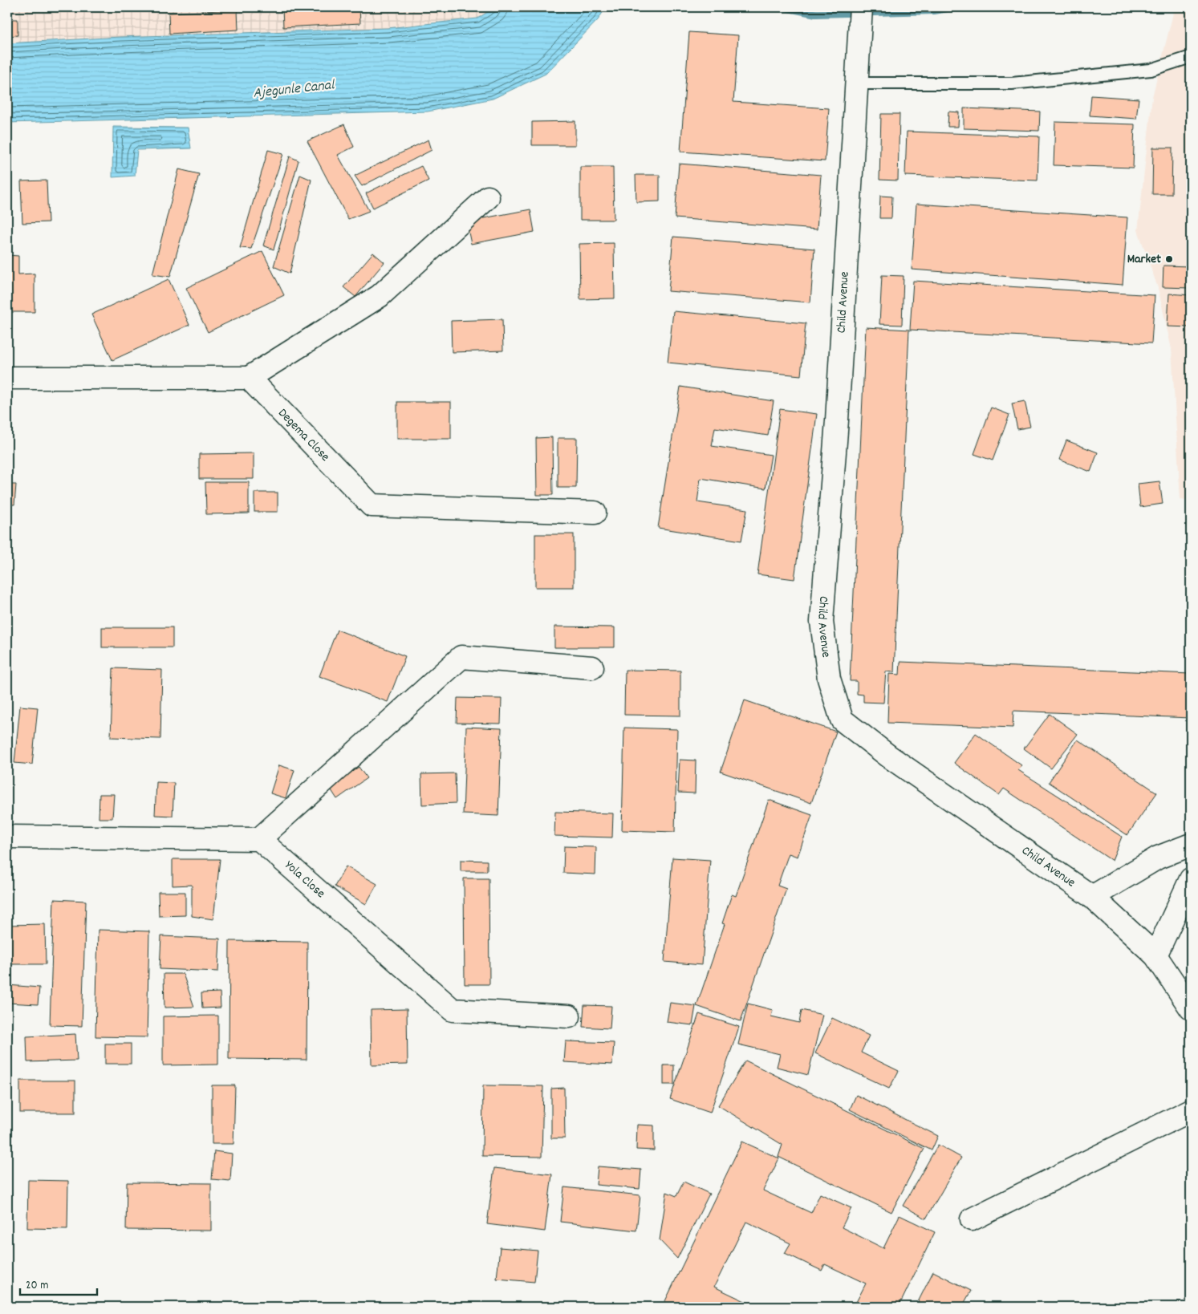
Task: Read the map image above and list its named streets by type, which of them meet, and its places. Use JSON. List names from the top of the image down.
{
  "streets": {
    "street": ["Child Avenue", "Degema Close", "Yola Close"]
  },
  "water": ["Ajegunle Canal"],
  "places": ["Market"],
  "scale_bar": "20 m"
}
